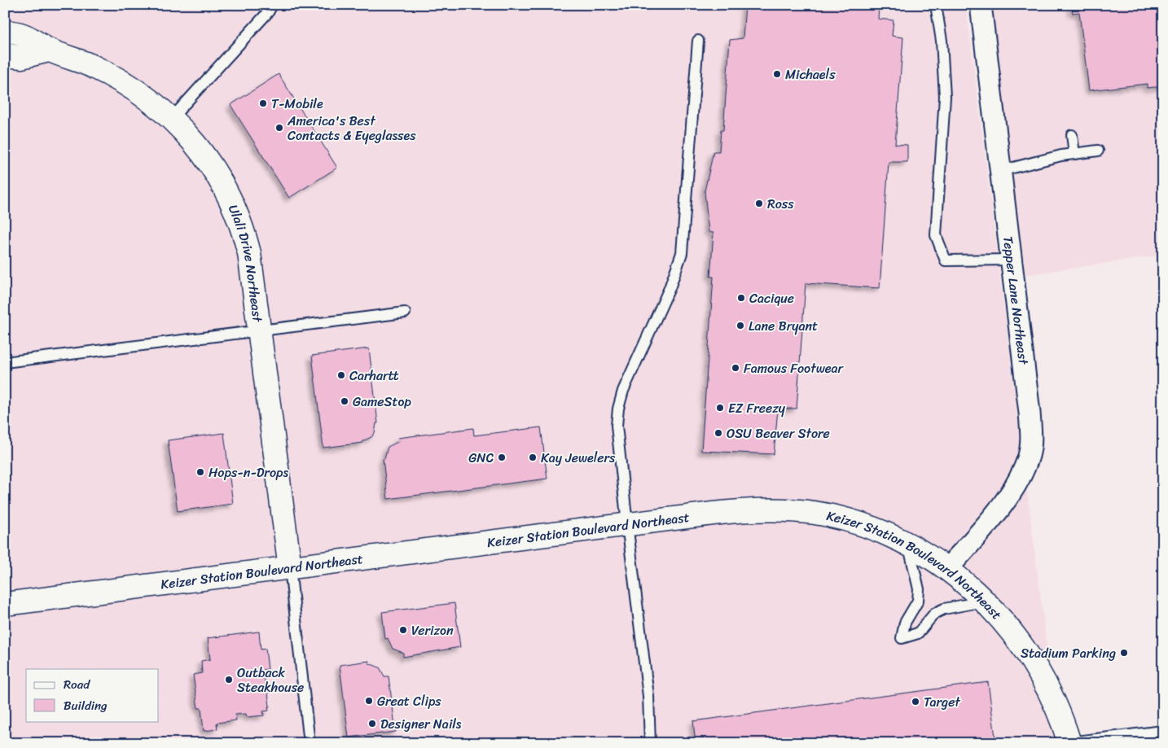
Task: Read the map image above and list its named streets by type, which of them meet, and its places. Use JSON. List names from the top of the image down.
{
  "streets": {
    "main road": ["Ulali Drive Northeast", "Keizer Station Boulevard Northeast"],
    "street": ["Tepper Lane Northeast"]
  },
  "crossings": [
    ["Ulali Drive Northeast", "Keizer Station Boulevard Northeast"],
    ["Tepper Lane Northeast", "Keizer Station Boulevard Northeast"]
  ],
  "places": [
    "Michaels",
    "T-Mobile",
    "America's Best Contacts & Eyeglasses",
    "Ross",
    "Cacique",
    "Lane Bryant",
    "Famous Footwear",
    "Carhartt",
    "GameStop",
    "EZ Freezy",
    "OSU Beaver Store",
    "GNC",
    "Kay Jewelers",
    "Hops-n-Drops",
    "Verizon",
    "Stadium Parking",
    "Outback Steakhouse",
    "Great Clips",
    "Target",
    "Designer Nails"
  ],
  "legend": ["Road", "Building"]
}
